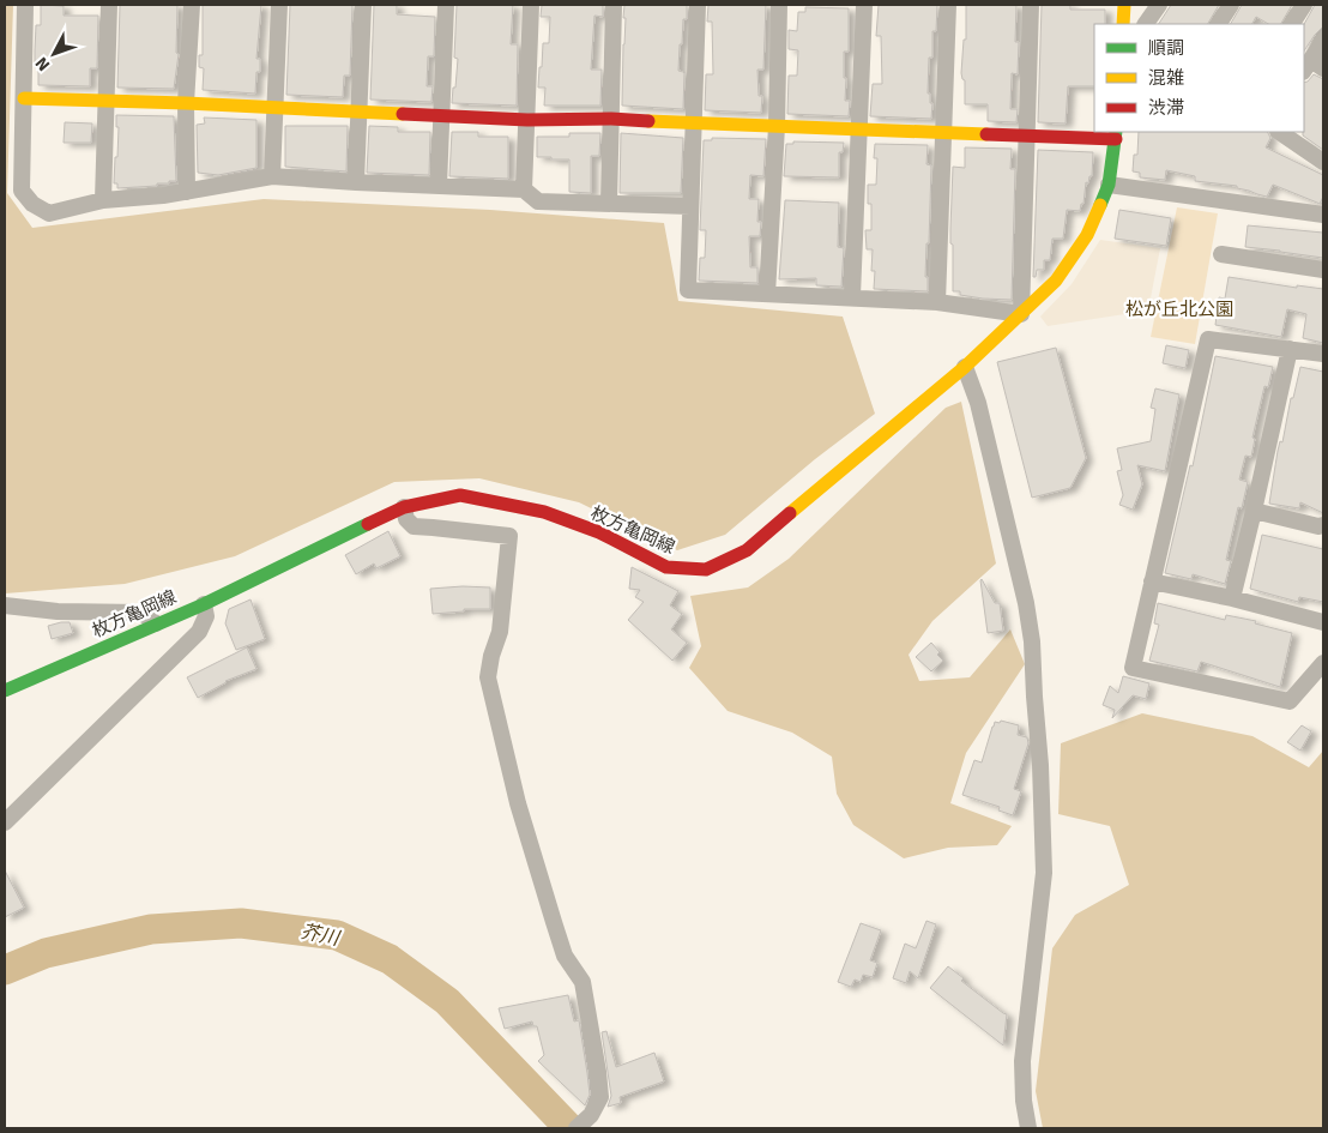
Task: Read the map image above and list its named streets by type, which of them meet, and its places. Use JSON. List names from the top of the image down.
{
  "streets": {
    "main road": ["枚方亀岡線"]
  },
  "water": ["芥川"],
  "parks": ["松が丘北公園"],
  "legend": ["順調", "混雑", "渋滞"],
  "north": "bottom left"
}
